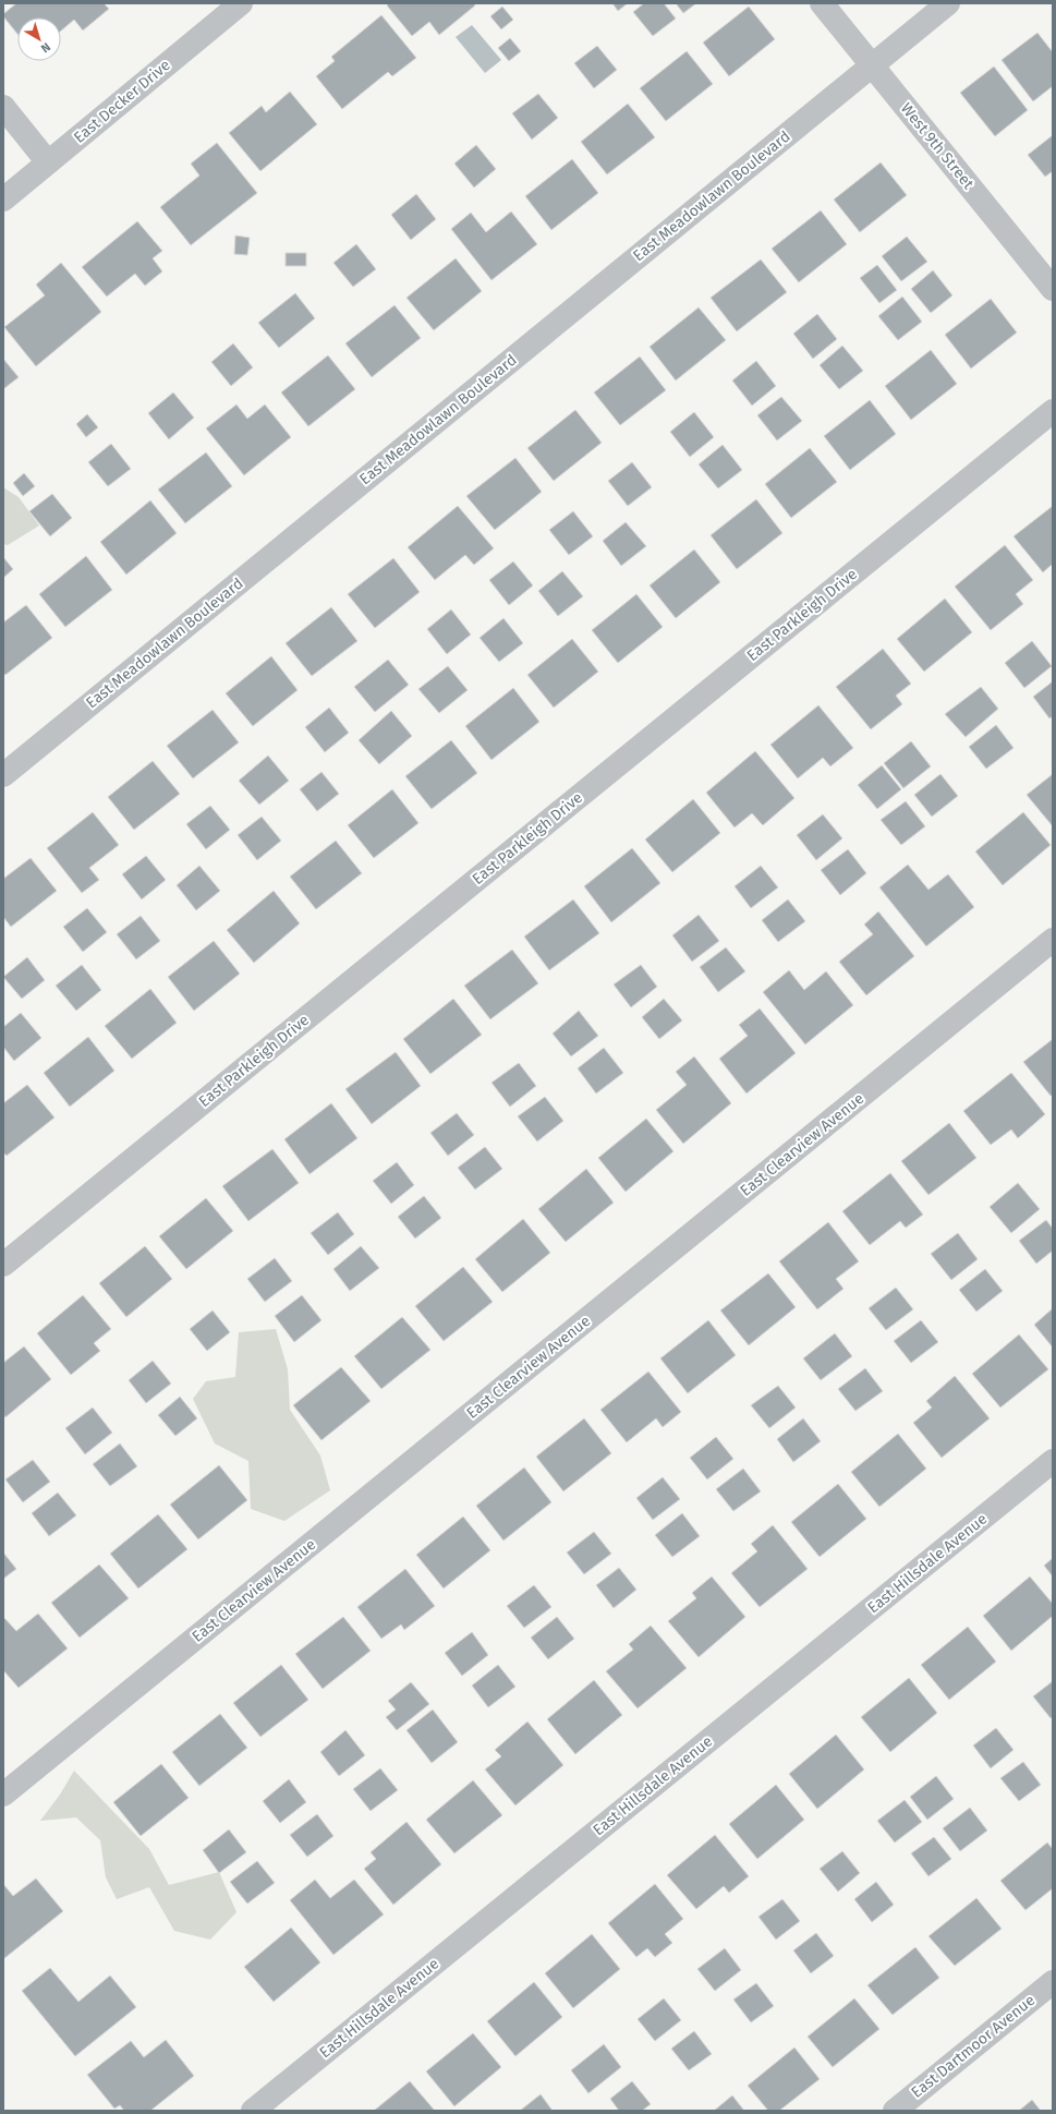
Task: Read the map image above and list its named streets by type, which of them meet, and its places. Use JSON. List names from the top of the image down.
{
  "streets": {
    "street": [
      "East Decker Drive",
      "West 9th Street",
      "East Meadowlawn Boulevard",
      "East Parkleigh Drive",
      "East Clearview Avenue",
      "East Hillsdale Avenue",
      "East Dartmoor Avenue"
    ]
  },
  "crossings": [
    ["West 9th Street", "East Meadowlawn Boulevard"]
  ],
  "north": "bottom right"
}
